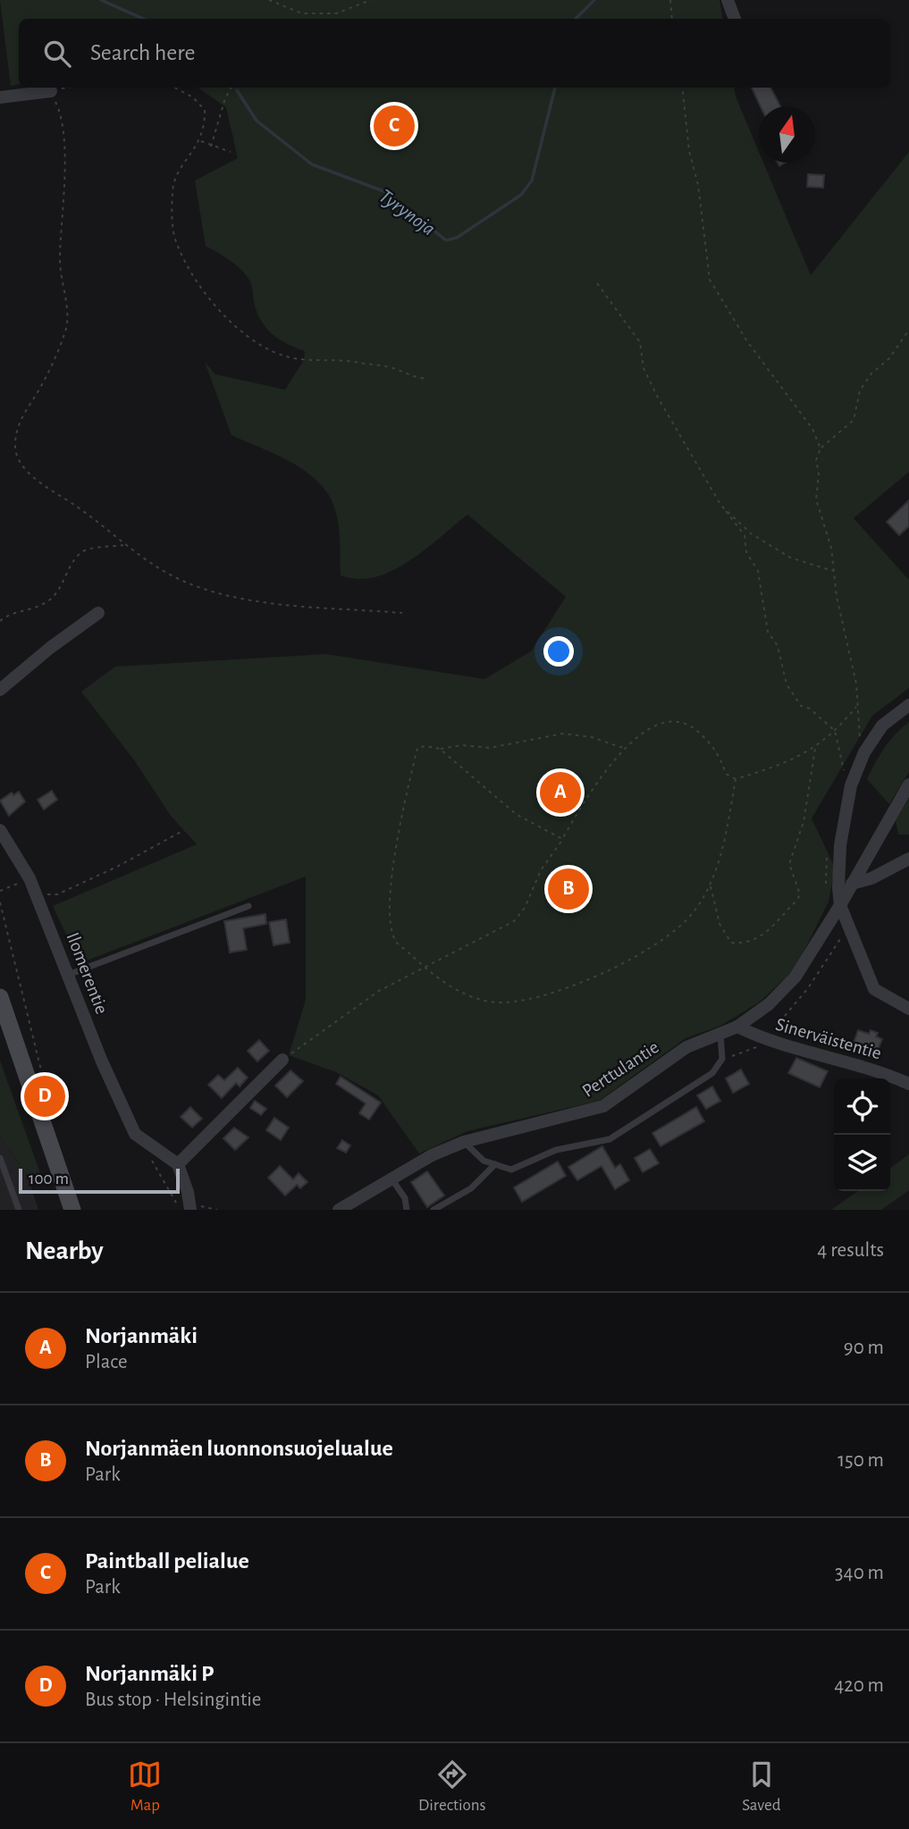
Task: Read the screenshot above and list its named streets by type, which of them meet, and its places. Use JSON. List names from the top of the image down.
{
  "streets": {
    "street": ["Ilomerentie", "Sinerväistentie", "Perttulantie"]
  },
  "crossings": [
    ["Sinerväistentie", "Perttulantie"]
  ],
  "water": ["Tyrynoja"],
  "scale_bar": "100 m",
  "north": "top",
  "page": {
    "search": "Search here",
    "pins": [
      "C",
      "A",
      "B",
      "D"
    ],
    "scale": "100 m",
    "heading": ["Nearby", "4 results"],
    "list": [
      {
        "mark": "A",
        "name": "Norjanmäki",
        "note": "Place",
        "value": "90 m"
      },
      {
        "mark": "B",
        "name": "Norjanmäen luonnonsuojelualue",
        "note": "Park",
        "value": "150 m"
      },
      {
        "mark": "C",
        "name": "Paintball pelialue",
        "note": "Park",
        "value": "340 m"
      },
      {
        "mark": "D",
        "name": "Norjanmäki P",
        "note": "Bus stop · Helsingintie",
        "value": "420 m"
      }
    ],
    "nav": ["Map", "Directions", "Saved"]
  }
}
